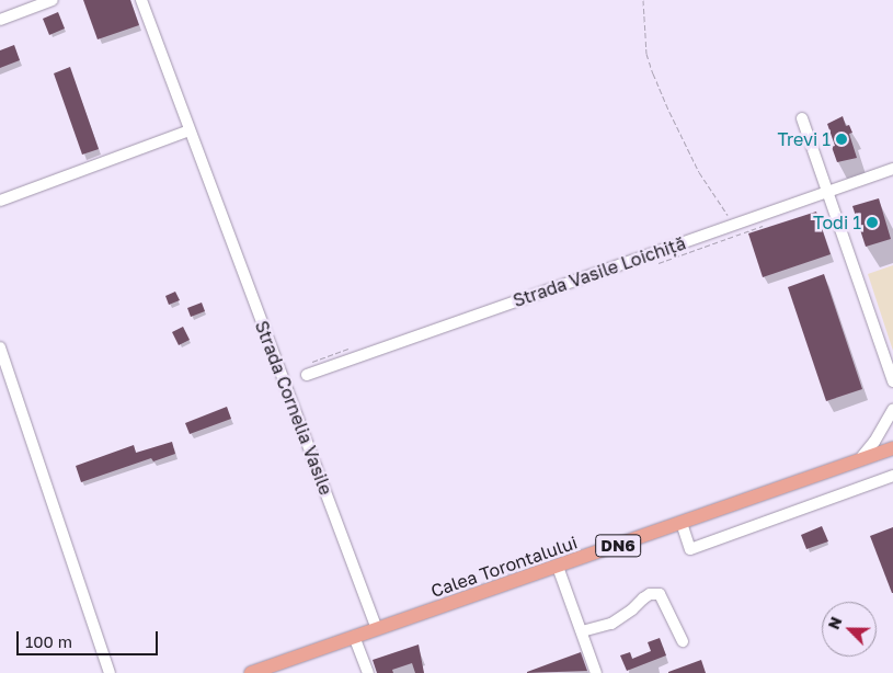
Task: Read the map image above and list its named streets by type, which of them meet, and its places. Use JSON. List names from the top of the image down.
{
  "streets": {
    "main road": ["DN6", "Calea Torontalului"],
    "street": ["Strada Vasile Loichiță", "Strada Cornelia Vasile"]
  },
  "crossings": [
    ["Strada Cornelia Vasile", "Calea Torontalului"]
  ],
  "places": ["Trevi 1", "Todi 1"],
  "scale_bar": "100 m",
  "north": "top left"
}
